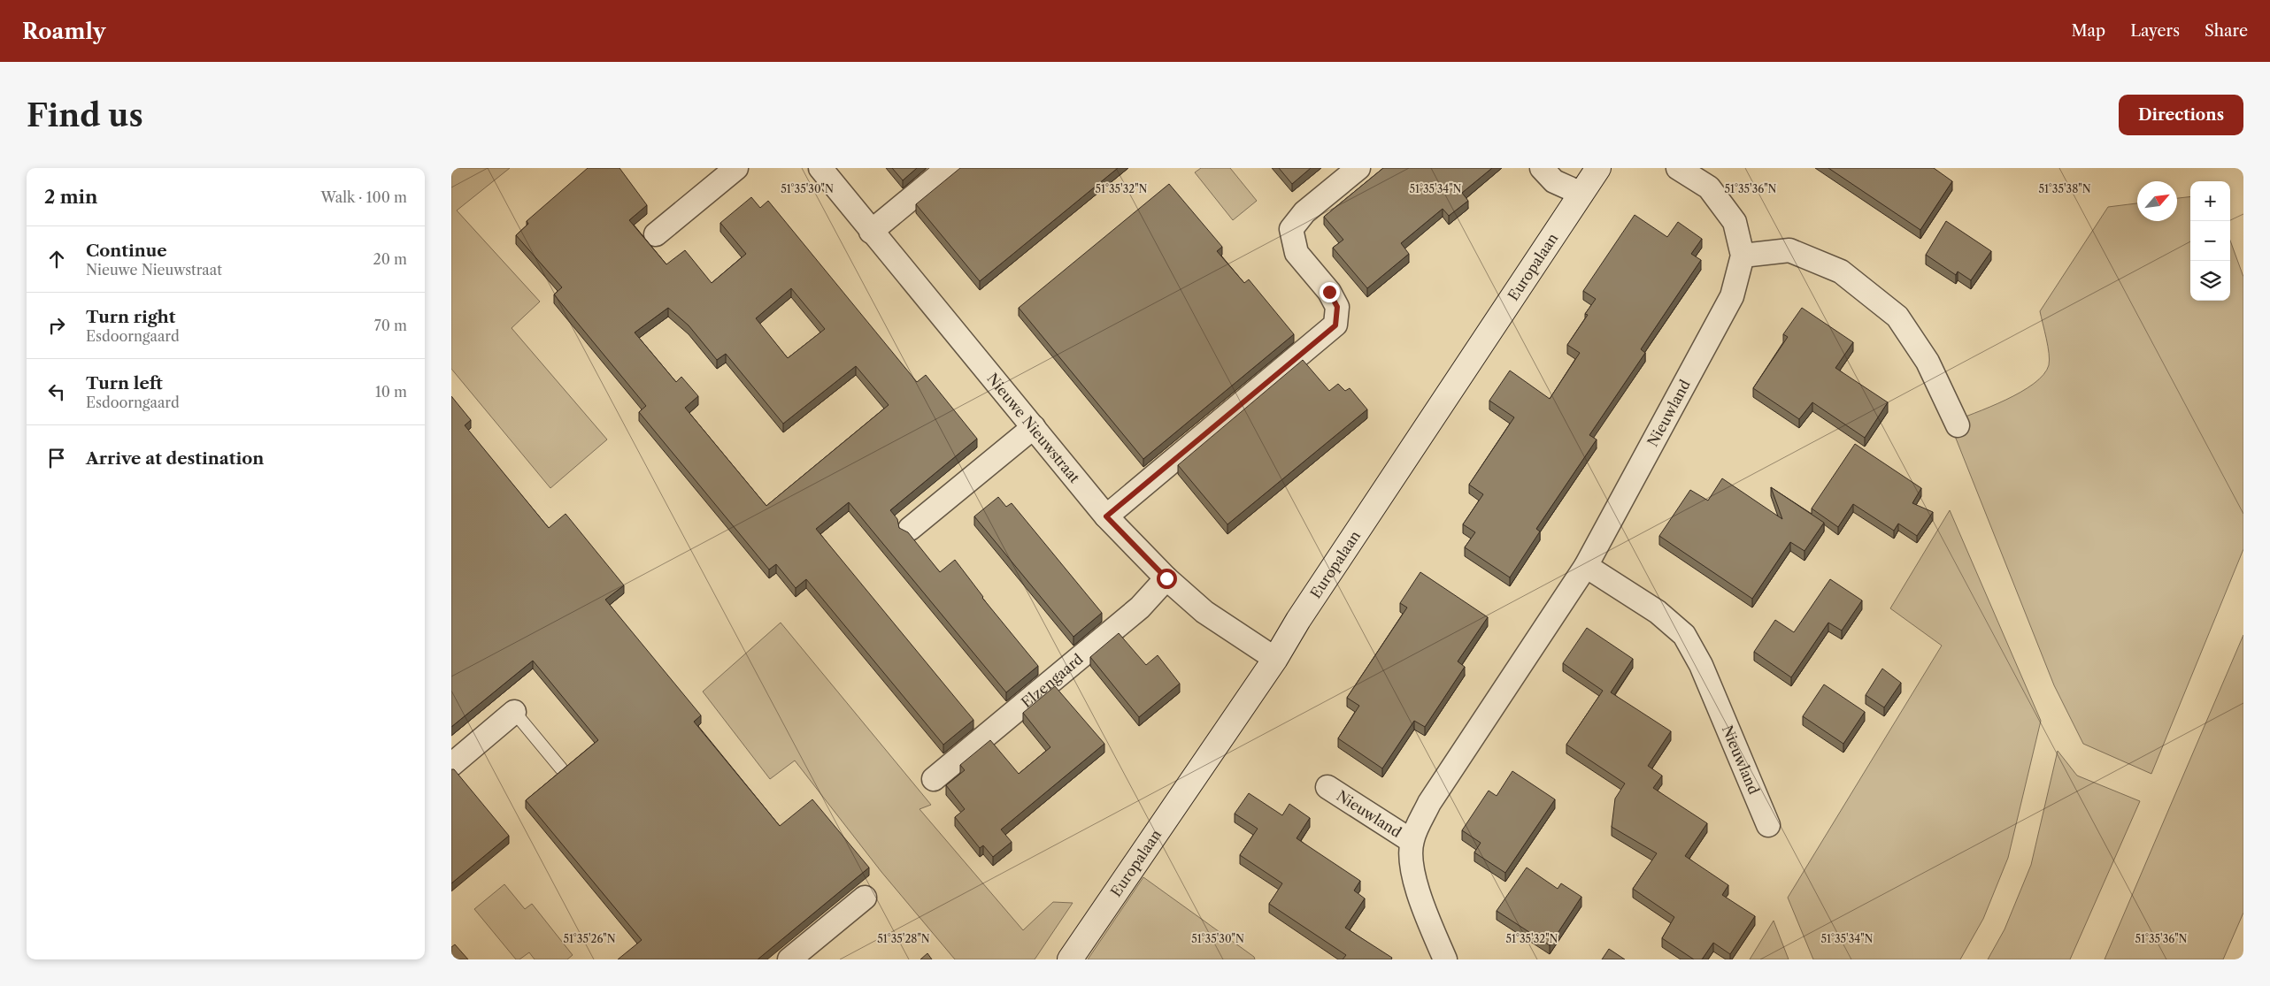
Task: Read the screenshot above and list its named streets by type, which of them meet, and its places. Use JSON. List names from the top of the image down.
{
  "streets": {
    "street": [
      "Europalaan",
      "Nieuwland",
      "Nieuwe Nieuwstraat",
      "Elzengaard"
    ]
  },
  "crossings": [
    ["Europalaan", "Nieuwe Nieuwstraat"],
    ["Nieuwe Nieuwstraat", "Elzengaard"]
  ],
  "north": "top right",
  "page": {
    "header": "Roamly",
    "nav": ["Map", "Layers", "Share"],
    "buttons": "Directions",
    "title": "Find us",
    "heading": ["2 min", "Walk · 100 m"],
    "map_buttons": ["+", "−"],
    "list": [
      ["Continue", "Nieuwe Nieuwstraat", "20 m"],
      ["Turn right", "Esdoorngaard", "70 m"],
      ["Turn left", "Esdoorngaard", "10 m"],
      "Arrive at destination"
    ]
  },
  "coordinates": [
    "51°35'30\"N",
    "51°35'32\"N",
    "51°35'34\"N",
    "51°35'36\"N",
    "51°35'38\"N",
    "51°35'26\"N",
    "51°35'28\"N"
  ]
}
